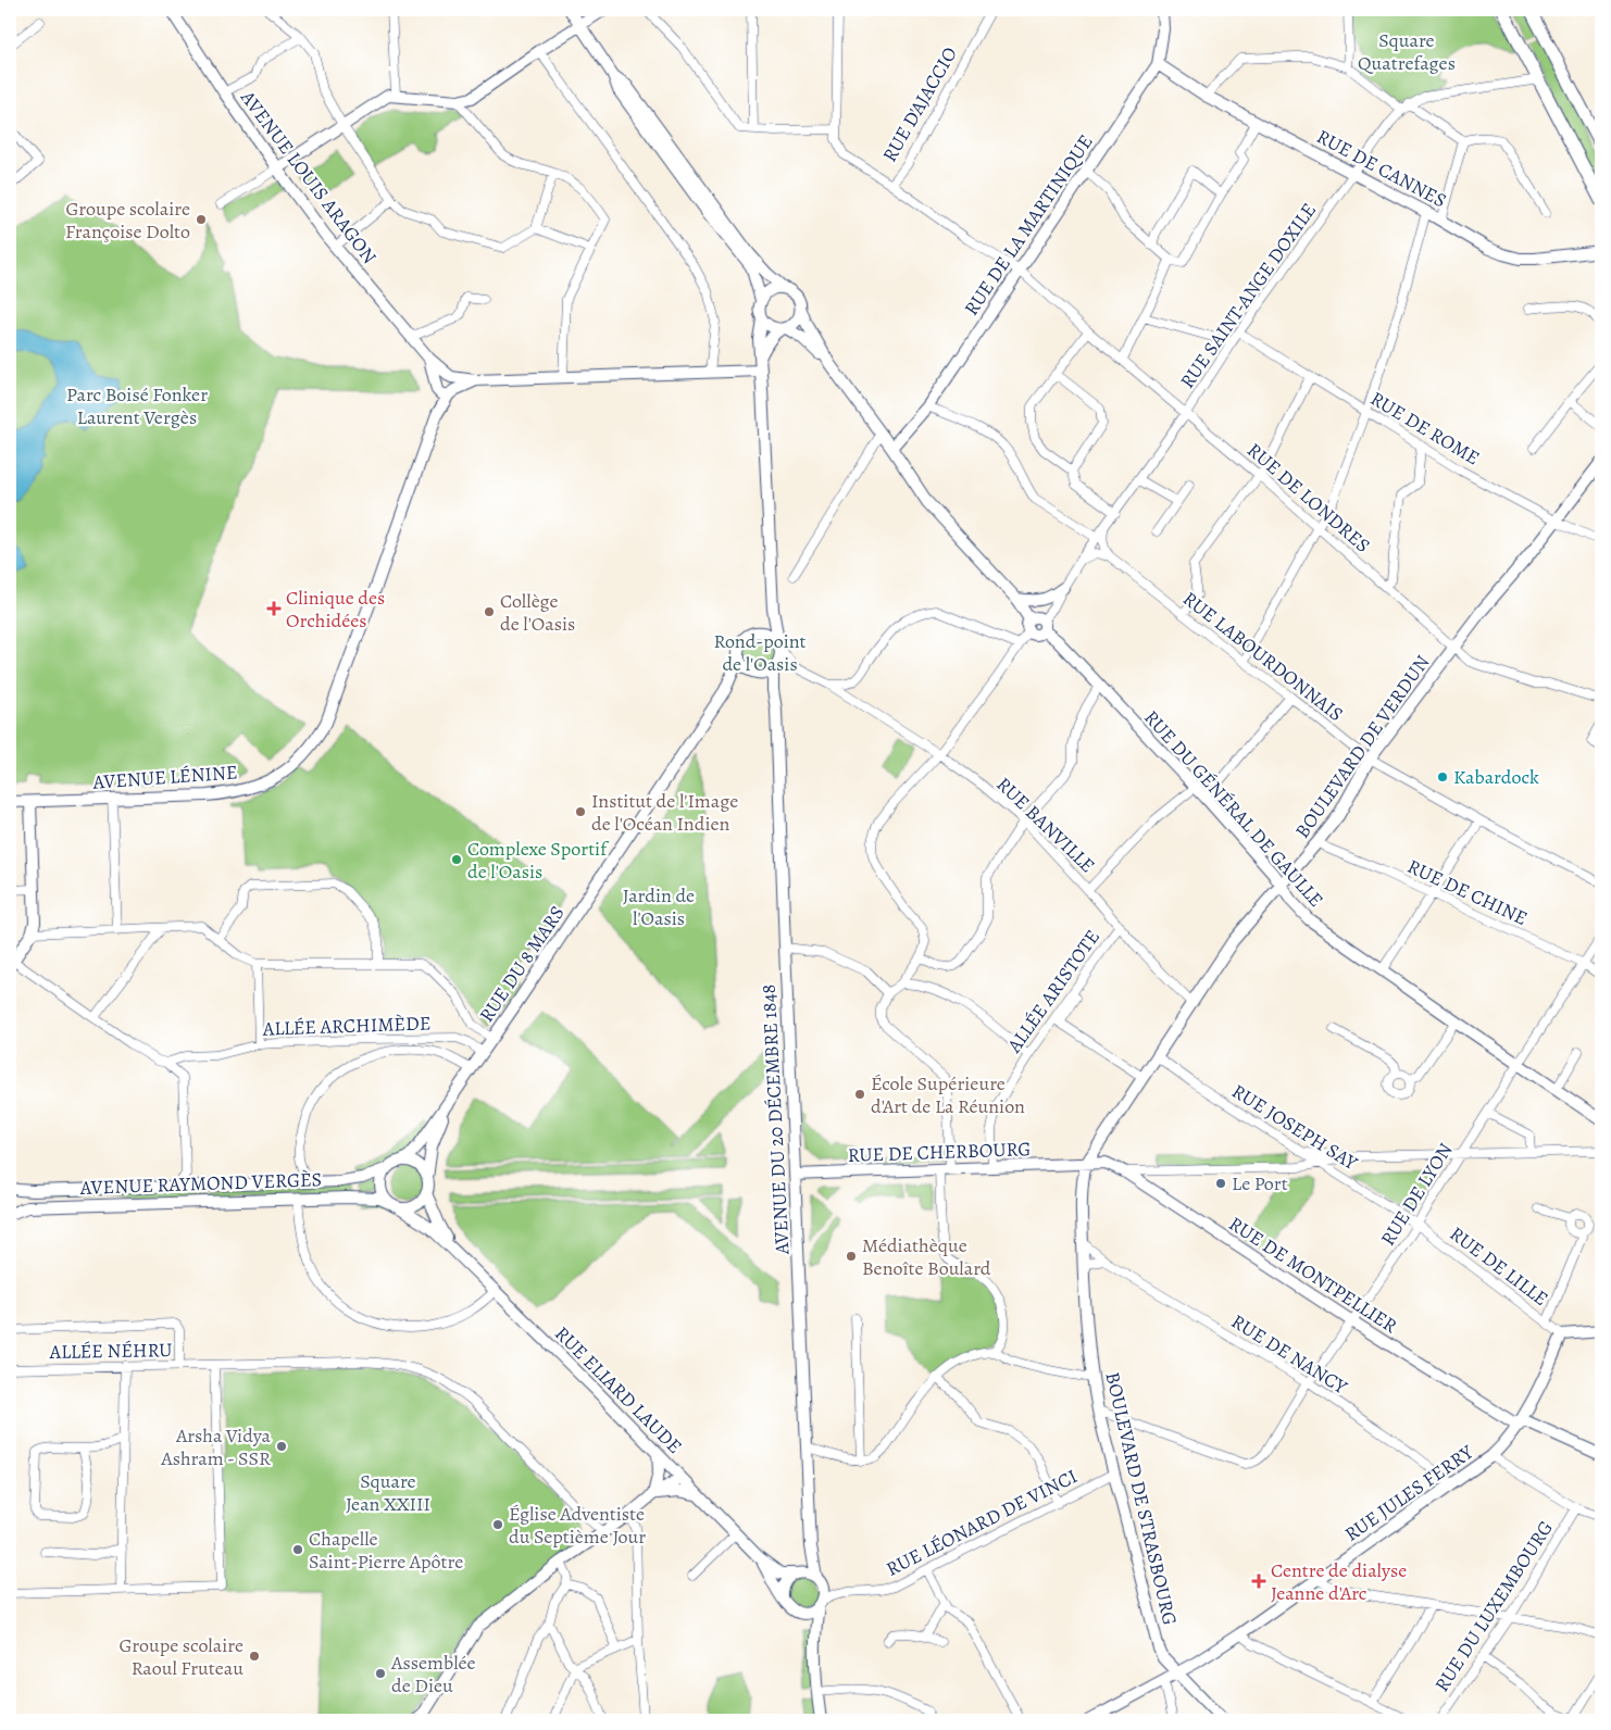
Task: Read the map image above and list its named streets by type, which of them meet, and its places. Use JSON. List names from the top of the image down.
{
  "streets": {
    "main road": [
      "RUE DE CANNES",
      "AVENUE LOUIS ARAGON",
      "RUE DE LA MARTINIQUE",
      "BOULEVARD DE VERDUN",
      "AVENUE LÉNINE",
      "RUE DU GÉNÉRAL DE GAULLE",
      "RUE DU 8 MARS",
      "AVENUE DU 20 DÉCEMBRE 1848",
      "RUE DE CHERBOURG",
      "AVENUE RAYMOND VERGÈS",
      "RUE DE MONTPELLIER",
      "RUE ELIARD LAUDE",
      "RUE JULES FERRY",
      "BOULEVARD DE STRASBOURG"
    ],
    "street": [
      "RUE D'AJACCIO",
      "RUE SAINT-ANGE DOXILE",
      "RUE DE ROME",
      "RUE DE LONDRES",
      "RUE LABOURDONNAIS",
      "RUE BANVILLE",
      "RUE DE CHINE",
      "ALLÉE ARISTOTE",
      "ALLÉE ARCHIMÈDE",
      "RUE JOSEPH SAY",
      "RUE DE LYON",
      "RUE DE LILLE",
      "ALLÉE NÉHRU",
      "RUE DE NANCY",
      "RUE LÉONARD DE VINCI",
      "RUE DU LUXEMBOURG"
    ]
  },
  "crossings": [
    ["RUE D'AJACCIO", "RUE DE LONDRES"],
    ["RUE DE CANNES", "RUE DE LA MARTINIQUE"],
    ["RUE DE CANNES", "RUE SAINT-ANGE DOXILE"],
    ["AVENUE LOUIS ARAGON", "AVENUE LÉNINE"],
    ["RUE DE LA MARTINIQUE", "RUE DE LONDRES"],
    ["RUE SAINT-ANGE DOXILE", "RUE DE ROME"],
    ["RUE SAINT-ANGE DOXILE", "RUE DE LONDRES"],
    ["RUE SAINT-ANGE DOXILE", "RUE DU GÉNÉRAL DE GAULLE"],
    ["RUE DE ROME", "BOULEVARD DE VERDUN"],
    ["RUE DE LONDRES", "BOULEVARD DE VERDUN"],
    ["RUE LABOURDONNAIS", "BOULEVARD DE VERDUN"],
    ["BOULEVARD DE VERDUN", "RUE DU GÉNÉRAL DE GAULLE"],
    ["BOULEVARD DE VERDUN", "RUE BANVILLE"],
    ["BOULEVARD DE VERDUN", "RUE DE CHINE"],
    ["BOULEVARD DE VERDUN", "RUE JOSEPH SAY"],
    ["BOULEVARD DE VERDUN", "RUE DE CHERBOURG"],
    ["BOULEVARD DE VERDUN", "RUE DE MONTPELLIER"],
    ["BOULEVARD DE VERDUN", "BOULEVARD DE STRASBOURG"],
    ["RUE DU GÉNÉRAL DE GAULLE", "RUE DE LYON"],
    ["RUE BANVILLE", "RUE DU 8 MARS"],
    ["RUE BANVILLE", "ALLÉE ARISTOTE"],
    ["RUE BANVILLE", "AVENUE DU 20 DÉCEMBRE 1848"],
    ["RUE DE CHINE", "RUE DE LYON"],
    ["RUE DU 8 MARS", "ALLÉE ARCHIMÈDE"],
    ["RUE DU 8 MARS", "AVENUE DU 20 DÉCEMBRE 1848"],
    ["RUE DU 8 MARS", "AVENUE RAYMOND VERGÈS"],
    ["RUE DU 8 MARS", "RUE ELIARD LAUDE"],
    ["ALLÉE ARISTOTE", "RUE DE CHERBOURG"],
    ["AVENUE DU 20 DÉCEMBRE 1848", "RUE DE CHERBOURG"],
    ["RUE JOSEPH SAY", "RUE DE LYON"],
    ["RUE JOSEPH SAY", "RUE DE LILLE"],
    ["RUE DE CHERBOURG", "RUE DE MONTPELLIER"],
    ["RUE DE CHERBOURG", "BOULEVARD DE STRASBOURG"],
    ["AVENUE RAYMOND VERGÈS", "RUE ELIARD LAUDE"],
    ["RUE DE LYON", "RUE DE LILLE"],
    ["RUE DE LYON", "RUE DE MONTPELLIER"],
    ["RUE DE LYON", "RUE DE NANCY"],
    ["RUE DE LYON", "BOULEVARD DE STRASBOURG"],
    ["RUE DE LILLE", "RUE JULES FERRY"],
    ["RUE DE MONTPELLIER", "RUE JULES FERRY"],
    ["RUE DE MONTPELLIER", "BOULEVARD DE STRASBOURG"],
    ["RUE DE NANCY", "RUE JULES FERRY"],
    ["RUE DE NANCY", "BOULEVARD DE STRASBOURG"],
    ["RUE ELIARD LAUDE", "RUE LÉONARD DE VINCI"],
    ["RUE JULES FERRY", "BOULEVARD DE STRASBOURG"],
    ["BOULEVARD DE STRASBOURG", "RUE LÉONARD DE VINCI"]
  ],
  "parks": [
    "Square Quatrefages",
    "Parc Boisé Fonker Laurent Vergès",
    "Rond-point de l'Oasis",
    "Jardin de l'Oasis",
    "Square Jean XXIII"
  ],
  "places": {
    "other": [
      "Groupe scolaire Françoise Dolto",
      "Collège de l'Oasis",
      "Kabardock",
      "Institut de l'Image de l'Océan Indien",
      "Complexe Sportif de l'Oasis",
      "École Supérieure d'Art de La Réunion",
      "Le Port",
      "Médiathèque Benoîte Boulard",
      "Arsha Vidya Ashram - SSR",
      "Église Adventiste du Septième Jour",
      "Chapelle Saint-Pierre Apôtre",
      "Groupe scolaire Raoul Fruteau",
      "Assemblée de Dieu"
    ],
    "health": ["Clinique des Orchidées", "Centre de dialyse Jeanne d'Arc"]
  }
}
